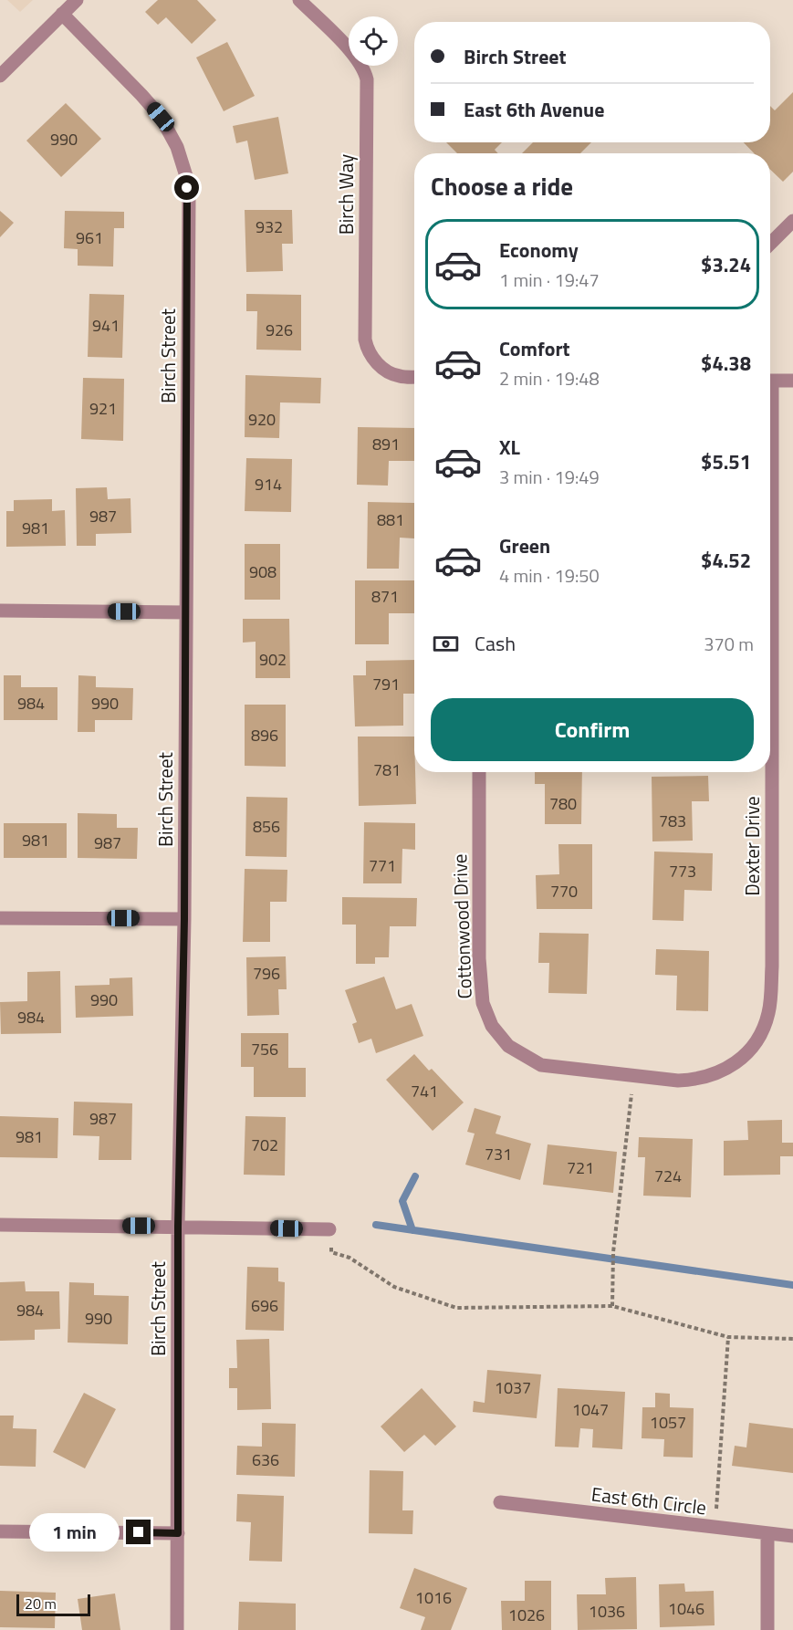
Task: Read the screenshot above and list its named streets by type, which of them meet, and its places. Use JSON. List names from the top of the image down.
{
  "streets": {
    "street": [
      "Birch Way",
      "Birch Street",
      "Dexter Drive",
      "Cottonwood Drive",
      "East 6th Circle"
    ]
  },
  "crossings": [
    ["Dexter Drive", "Cottonwood Drive"]
  ],
  "house_numbers": [
    "990",
    "932",
    "961",
    "941",
    "926",
    "921",
    "920",
    "891",
    "914",
    "987",
    "881",
    "981",
    "908",
    "871",
    "902",
    "791",
    "984",
    "990",
    "896",
    "781",
    "780",
    "783",
    "856",
    "981",
    "987",
    "771",
    "773",
    "770",
    "796",
    "990",
    "984",
    "756",
    "741",
    "987",
    "981",
    "702",
    "731",
    "721",
    "724",
    "696",
    "984",
    "990",
    "1037",
    "1047",
    "1057",
    "636",
    "1016",
    "1046",
    "1036",
    "1026"
  ],
  "scale_bar": "20 m",
  "page": {
    "banner": ["Birch Street", "East 6th Avenue"],
    "heading": "Choose a ride",
    "list": [
      {
        "name": "Economy",
        "note": "1 min · 19:47",
        "value": "$3.24"
      },
      {
        "name": "Comfort",
        "note": "2 min · 19:48",
        "value": "$4.38"
      },
      {
        "name": "XL",
        "note": "3 min · 19:49",
        "value": "$5.51"
      },
      {
        "name": "Green",
        "note": "4 min · 19:50",
        "value": "$4.52"
      }
    ],
    "pay": ["Cash", "370 m"],
    "buttons": "Confirm",
    "bubble": "1 min",
    "scale": "20 m"
  }
}
